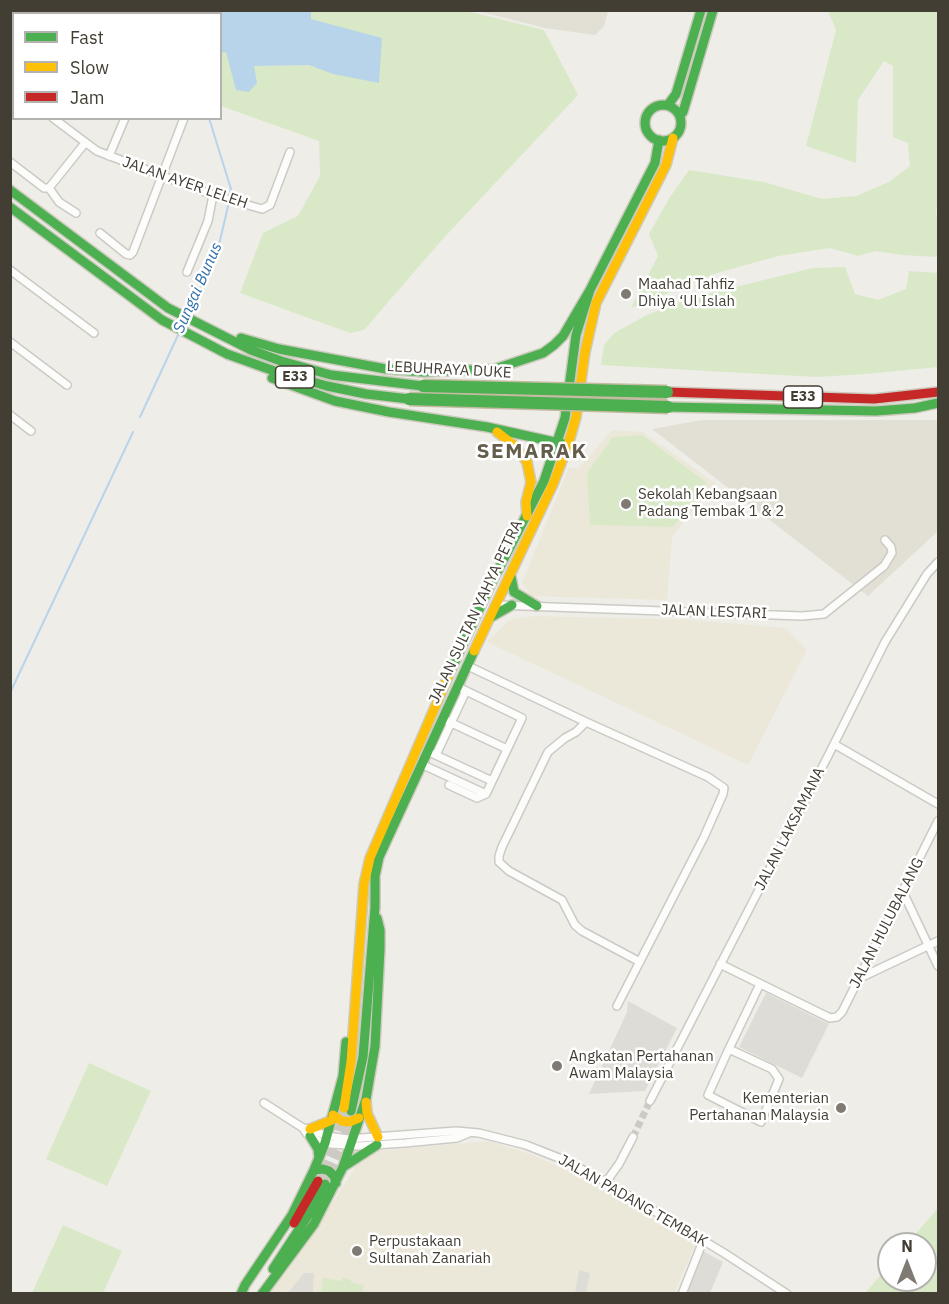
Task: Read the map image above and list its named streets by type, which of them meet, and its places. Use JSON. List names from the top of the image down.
{
  "streets": {
    "main road": ["LEBUHRAYA DUKE", "E33", "JALAN SULTAN YAHYA PETRA"],
    "street": [
      "JALAN AYER LELEH",
      "JALAN LESTARI",
      "JALAN LAKSAMANA",
      "JALAN HULUBALANG",
      "JALAN PADANG TEMBAK"
    ]
  },
  "crossings": [
    ["JALAN SULTAN YAHYA PETRA", "JALAN LESTARI"]
  ],
  "districts": ["SEMARAK"],
  "water": ["Sungai Bunus"],
  "places": [
    "Maahad Tahfiz Dhiya ‘Ul Islah",
    "Sekolah Kebangsaan Padang Tembak 1 & 2",
    "Angkatan Pertahanan Awam Malaysia",
    "Kementerian Pertahanan Malaysia",
    "Perpustakaan Sultanah Zanariah"
  ],
  "legend": ["Fast", "Slow", "Jam"],
  "north": "top"
}
